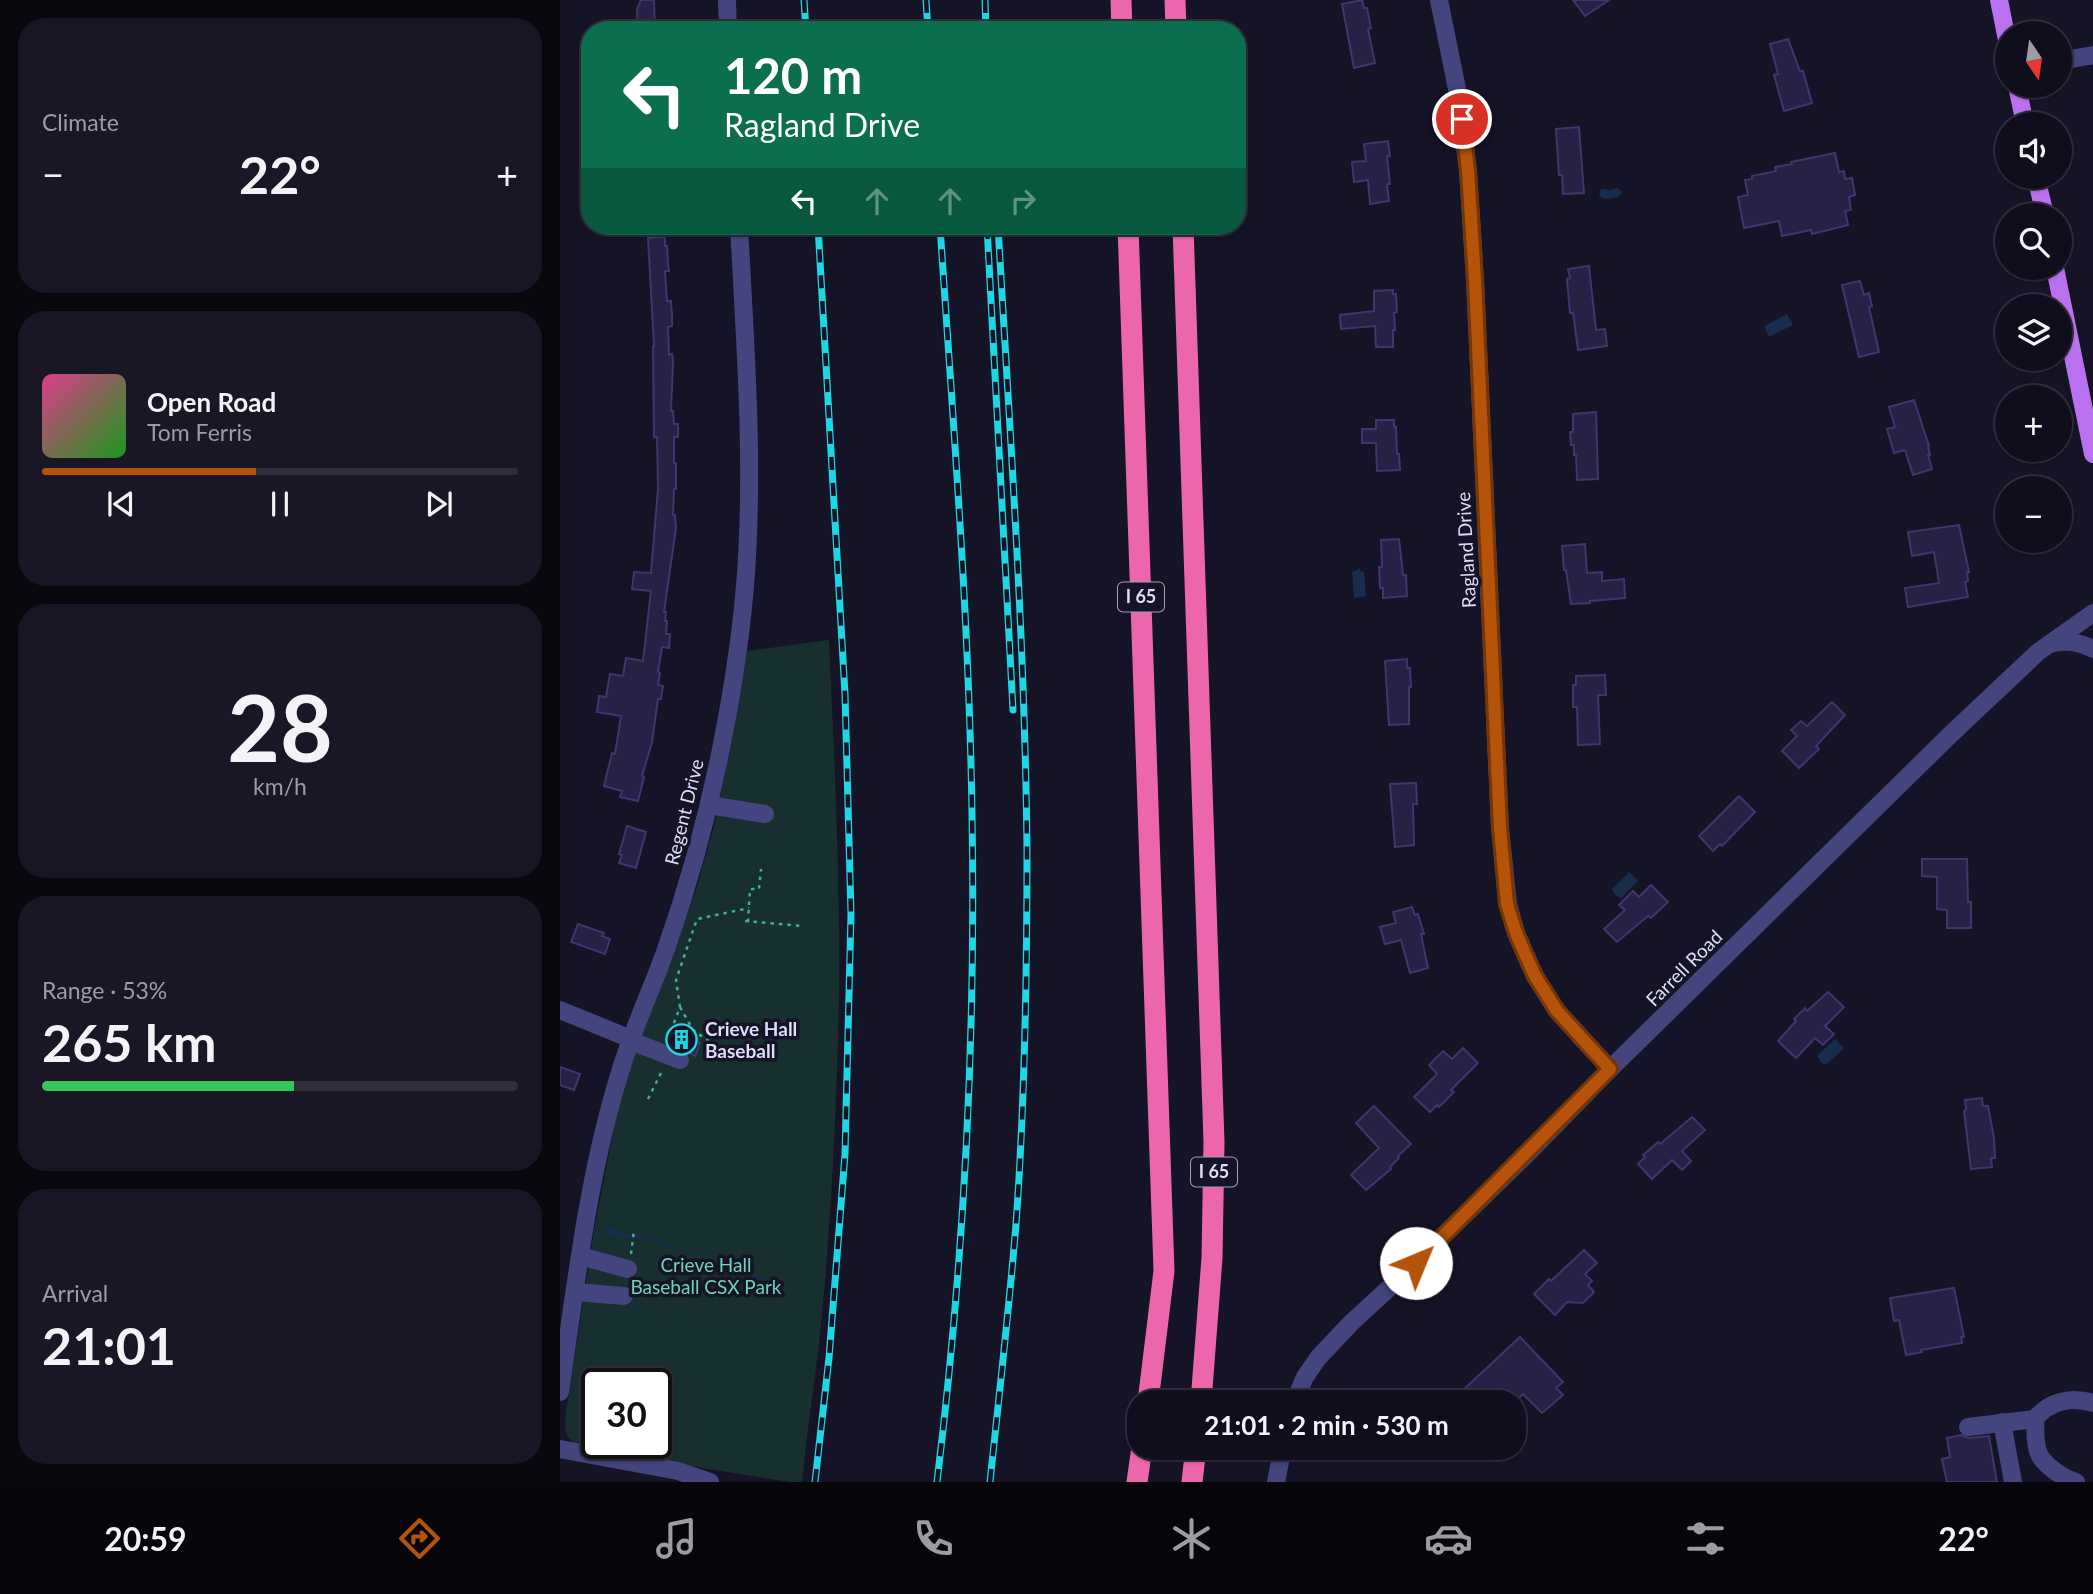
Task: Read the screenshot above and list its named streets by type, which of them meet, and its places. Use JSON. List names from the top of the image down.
{
  "streets": {
    "highway": ["I 65"],
    "street": ["Ragland Drive", "Regent Drive", "Farrell Road"]
  },
  "crossings": [
    ["Ragland Drive", "Farrell Road"]
  ],
  "parks": ["Crieve Hall Baseball CSX Park"],
  "places": {
    "building": ["Crieve Hall Baseball"]
  },
  "north": "bottom",
  "page": {
    "tile": [
      "Climate",
      ["28", "km/h"],
      ["Range · 53%", "265 km"],
      ["Arrival", "21:01"]
    ],
    "map_buttons": ["+", "−"],
    "turn": ["120 m", "Ragland Drive"],
    "heat": ["−", "22°", "+"],
    "song": ["Open Road", "Tom Ferris"],
    "limit": "30",
    "trip": "21:01 · 2 min · 530 m",
    "tabs": ["20:59", "22°"]
  }
}
